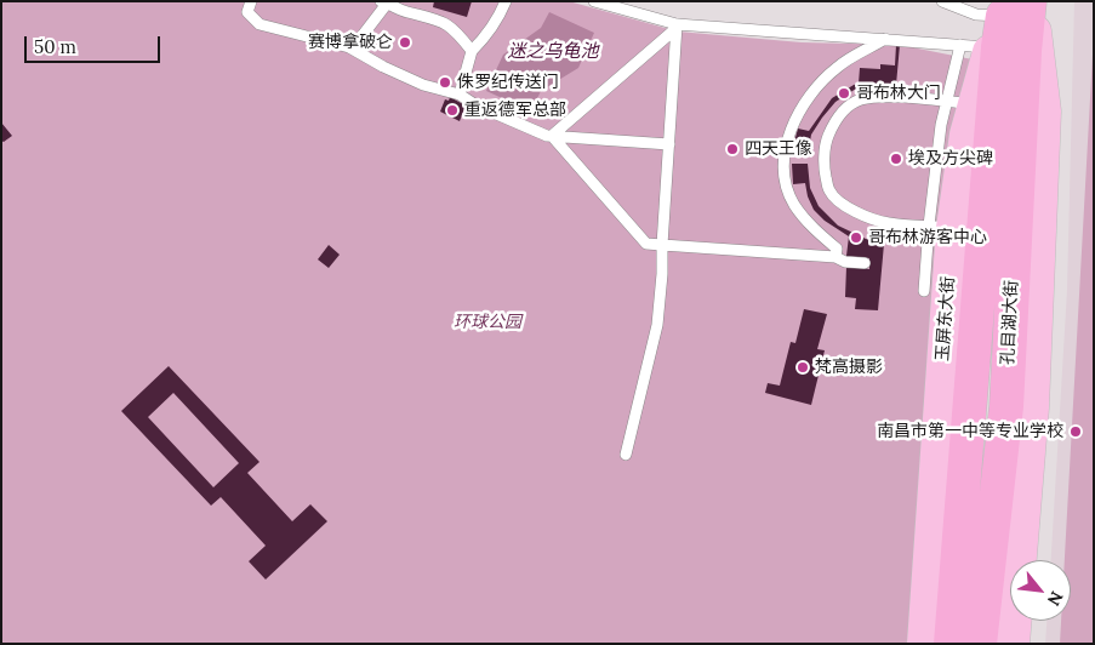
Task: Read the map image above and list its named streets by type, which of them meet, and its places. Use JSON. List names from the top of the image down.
{
  "streets": {
    "highway": ["孔目湖大街"],
    "main road": ["玉屏东大街"]
  },
  "crossings": [
    ["玉屏东大街", "孔目湖大街"]
  ],
  "water": ["迷之乌龟池"],
  "parks": ["环球公园"],
  "places": [
    "赛博拿破仑",
    "侏罗纪传送门",
    "哥布林大门",
    "重返德军总部",
    "四天王像",
    "埃及方尖碑",
    "哥布林游客中心",
    "梵高摄影",
    "南昌市第一中等专业学校"
  ],
  "scale_bar": "50 m",
  "north": "bottom right"
}
